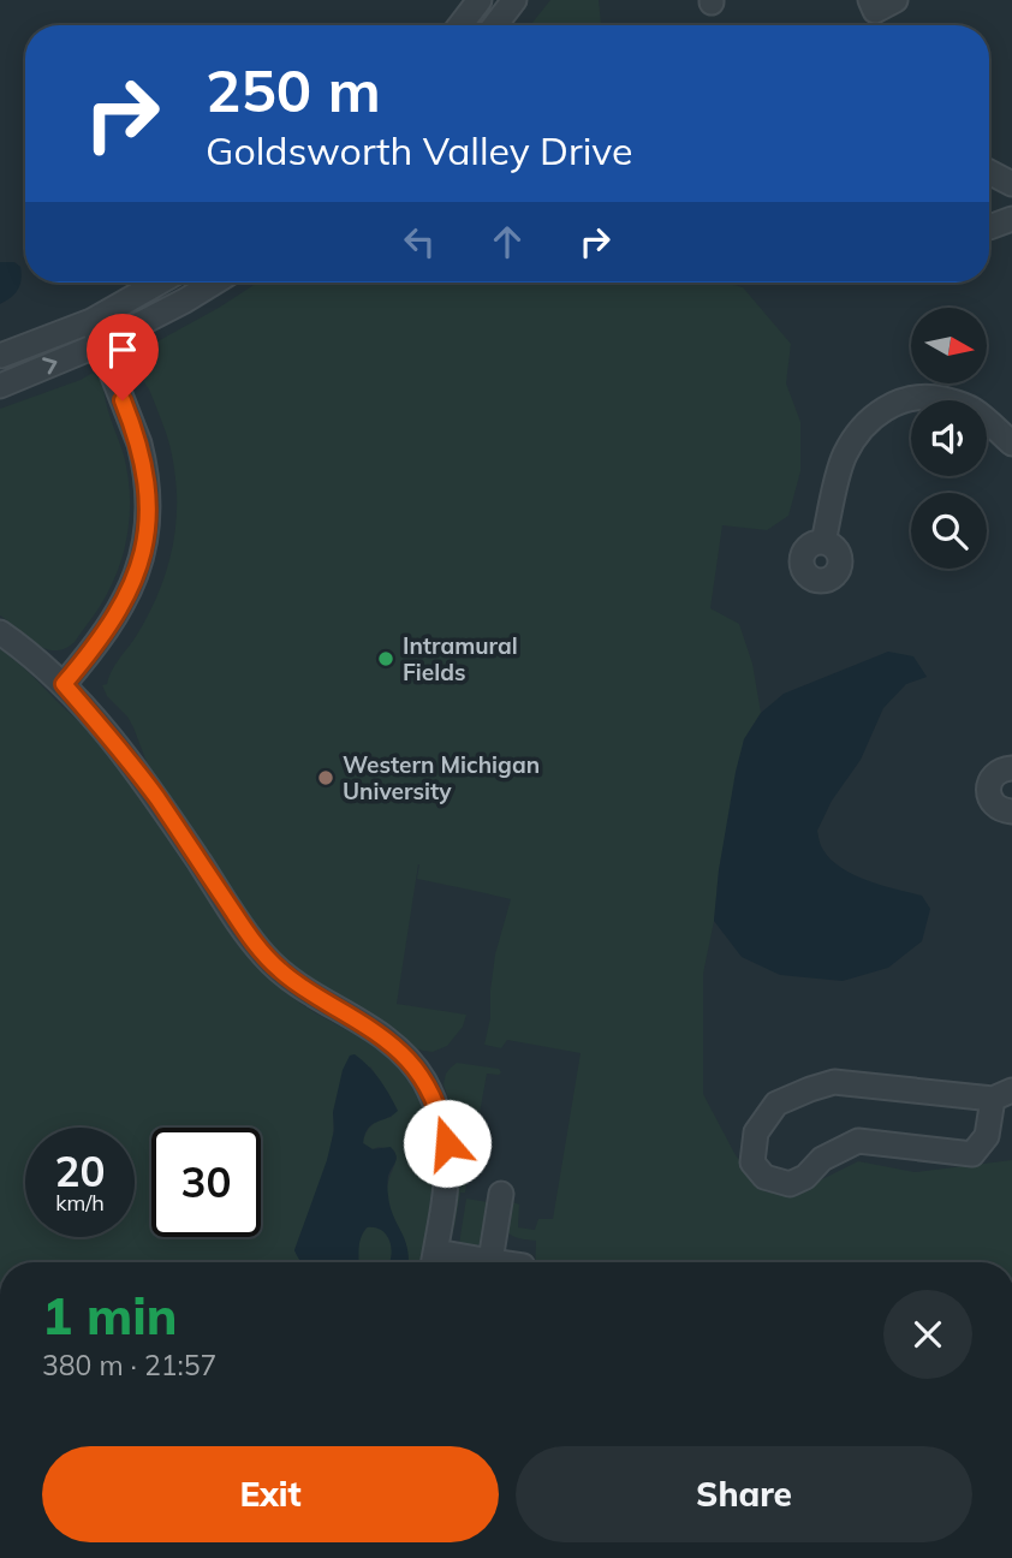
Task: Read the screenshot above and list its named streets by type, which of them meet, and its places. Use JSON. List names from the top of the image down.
{
  "places": ["Intramural Fields", "Western Michigan University"],
  "north": "right",
  "page": {
    "turn": ["250 m", "Goldsworth Valley Drive"],
    "speed": "20 km/h",
    "limit": "30",
    "heading": ["1 min", "380 m · 21:57"],
    "buttons": ["Exit", "Share"]
  }
}
